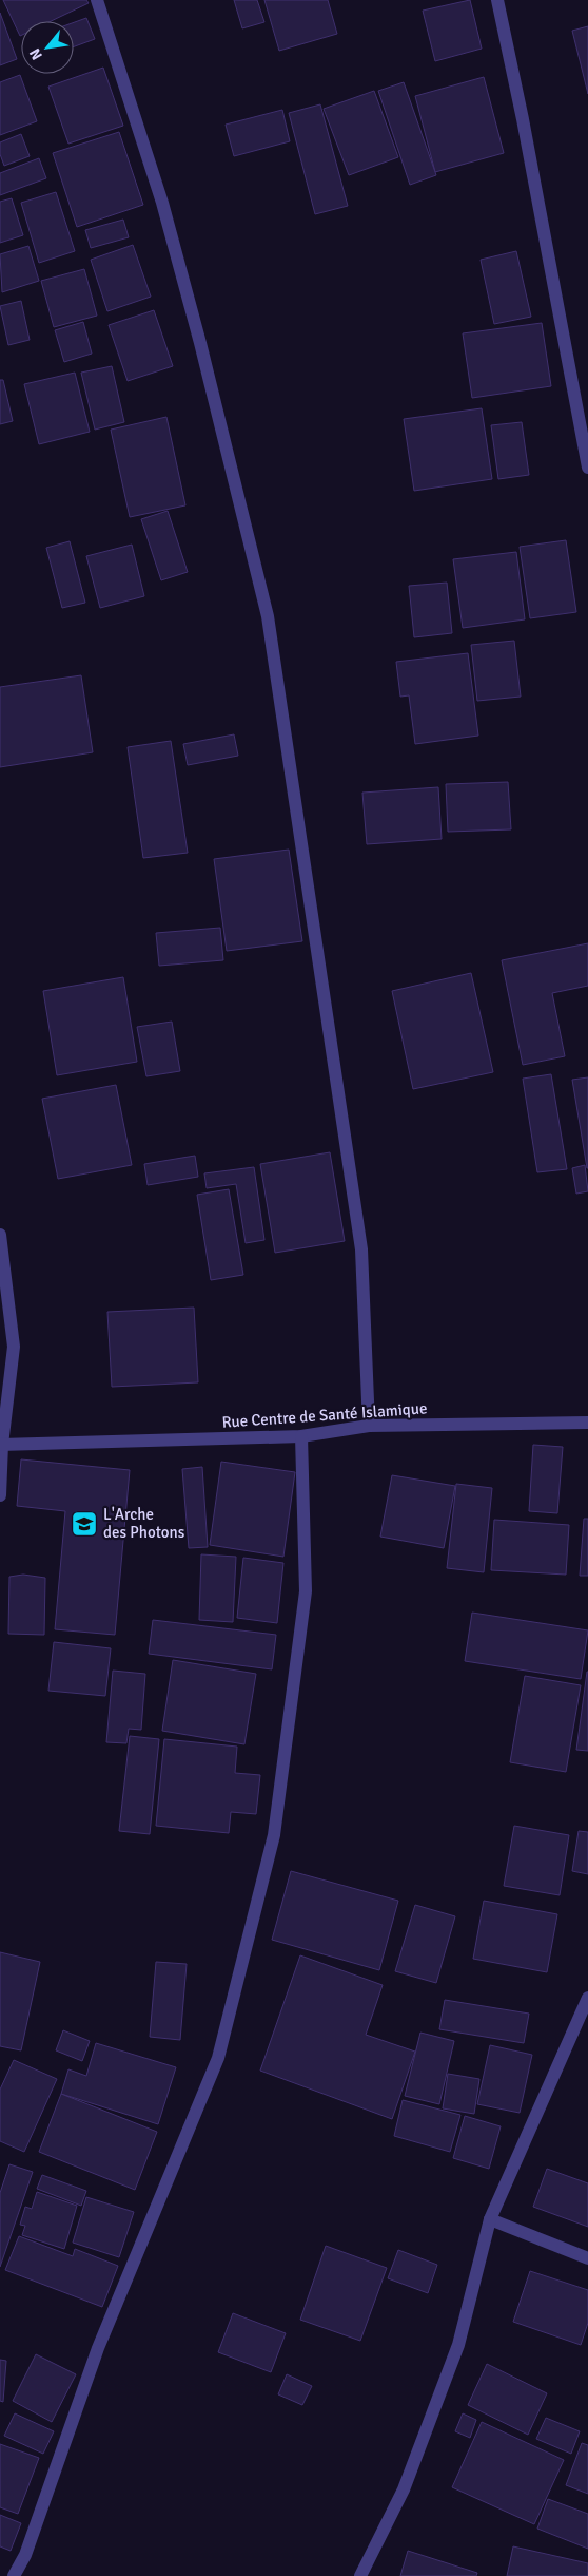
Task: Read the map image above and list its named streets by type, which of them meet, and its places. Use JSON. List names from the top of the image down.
{
  "streets": {
    "street": ["Rue Centre de Santé Islamique"]
  },
  "places": {
    "school or university": ["L'Arche des Photons"]
  },
  "north": "bottom left"
}
